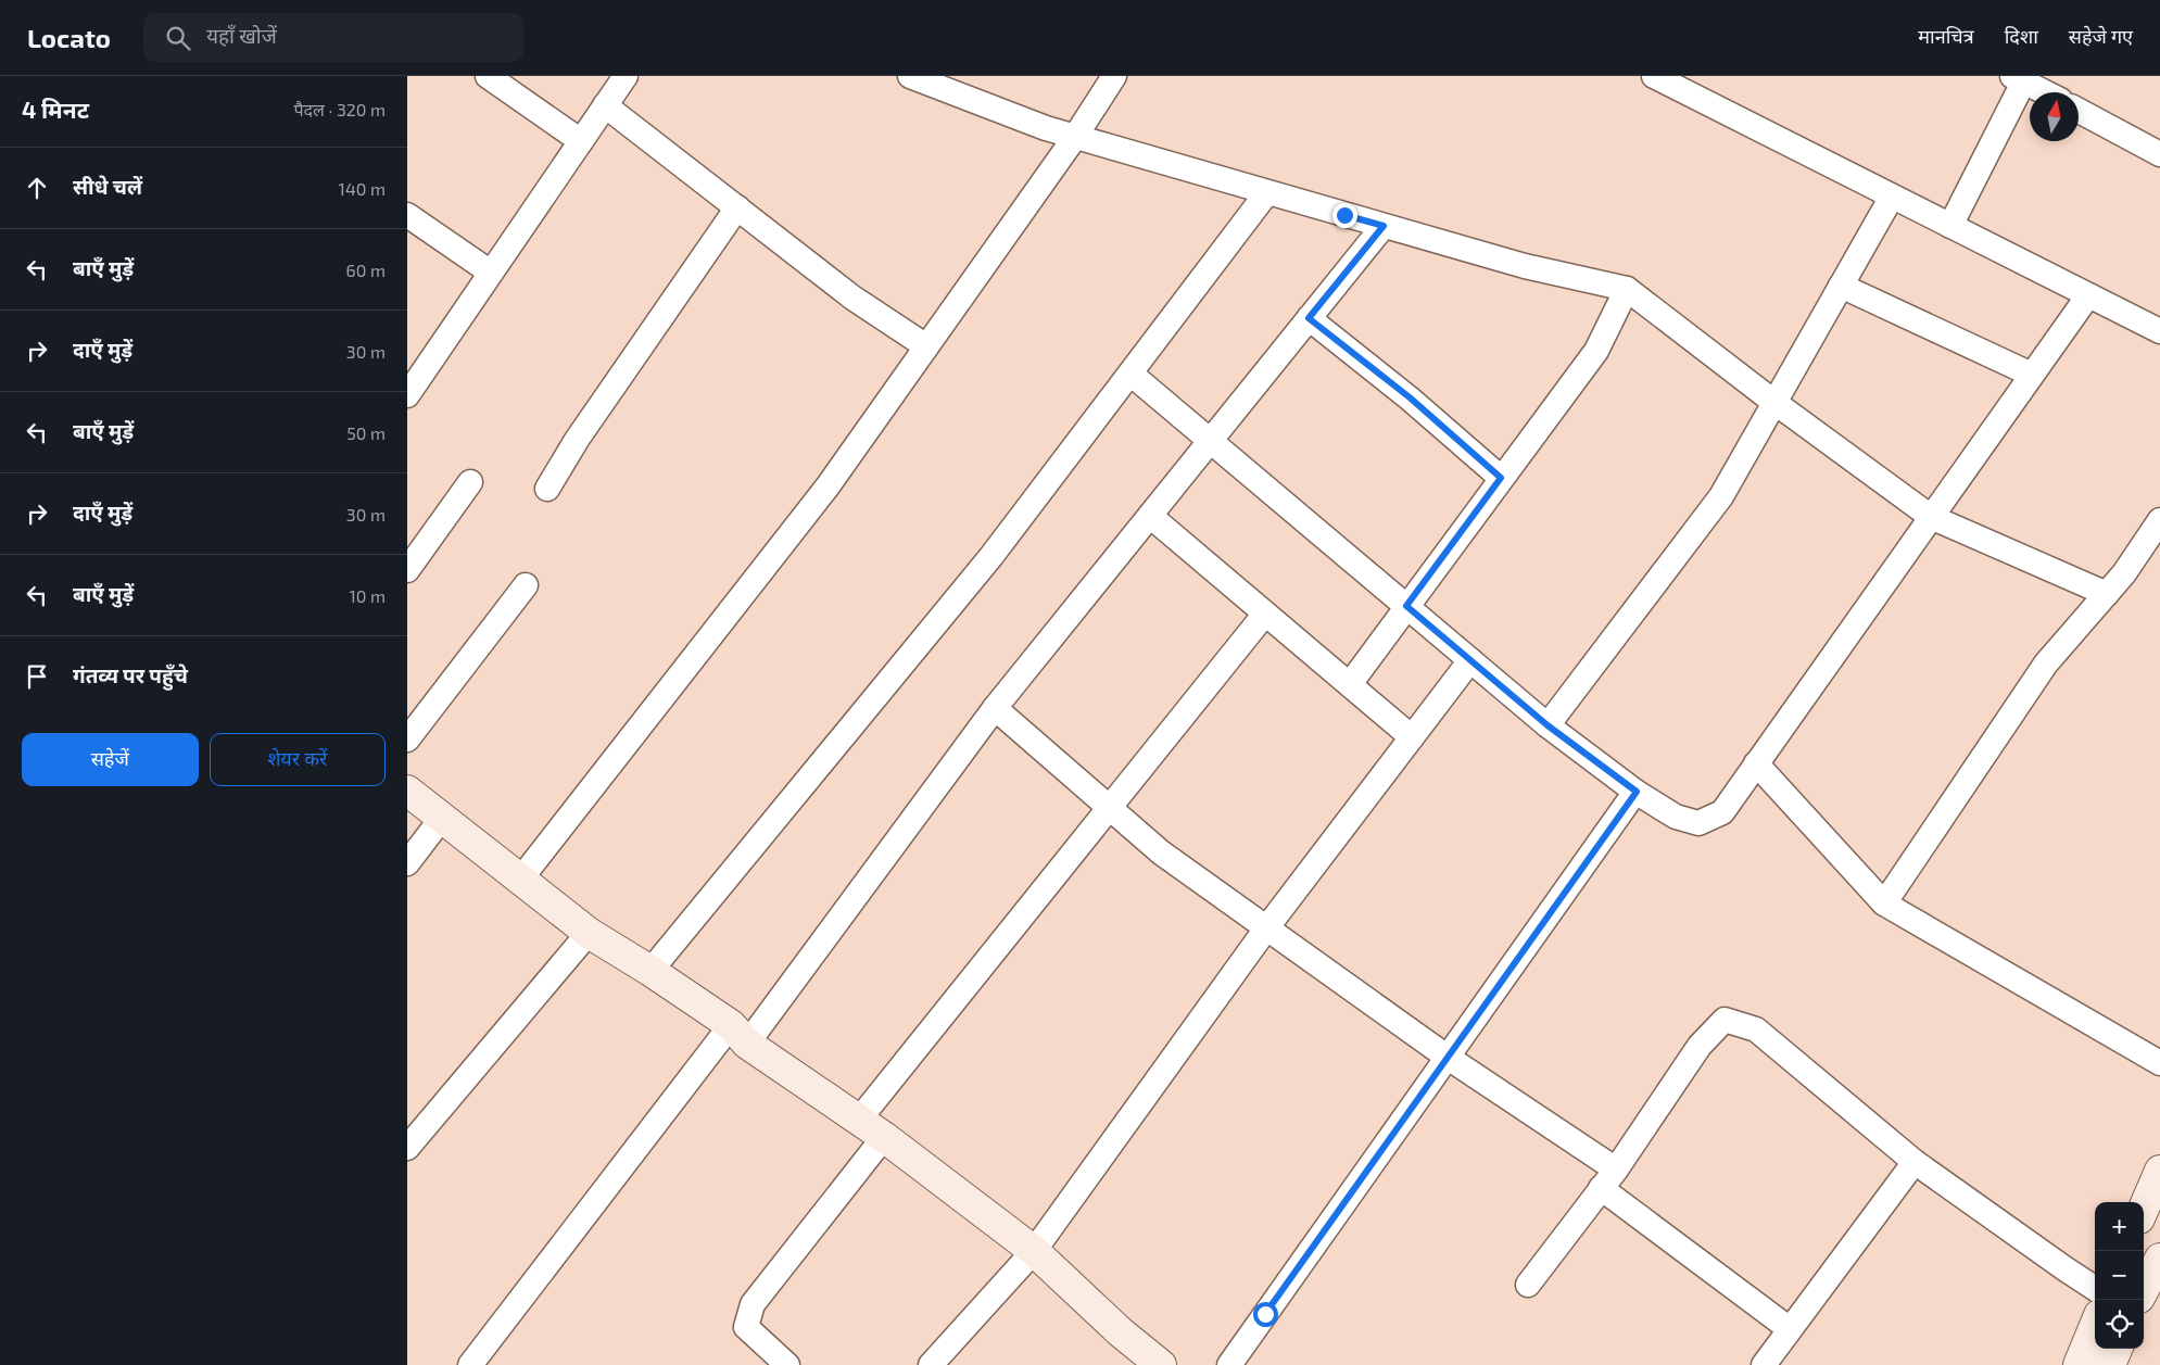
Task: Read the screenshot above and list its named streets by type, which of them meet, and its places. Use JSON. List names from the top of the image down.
{
  "north": "top",
  "page": {
    "header": "Locato",
    "search": "यहाँ खोजें",
    "nav": ["मानचित्र", "दिशा", "सहेजे गए"],
    "heading": ["4 मिनट", "पैदल · 320 m"],
    "list": [
      ["सीधे चलें", "140 m"],
      ["बाएँ मुड़ें", "60 m"],
      ["दाएँ मुड़ें", "30 m"],
      ["बाएँ मुड़ें", "50 m"],
      ["दाएँ मुड़ें", "30 m"],
      ["बाएँ मुड़ें", "10 m"],
      "गंतव्य पर पहुँचे"
    ],
    "buttons": ["सहेजें", "शेयर करें"],
    "map_buttons": ["+", "−"]
  }
}
